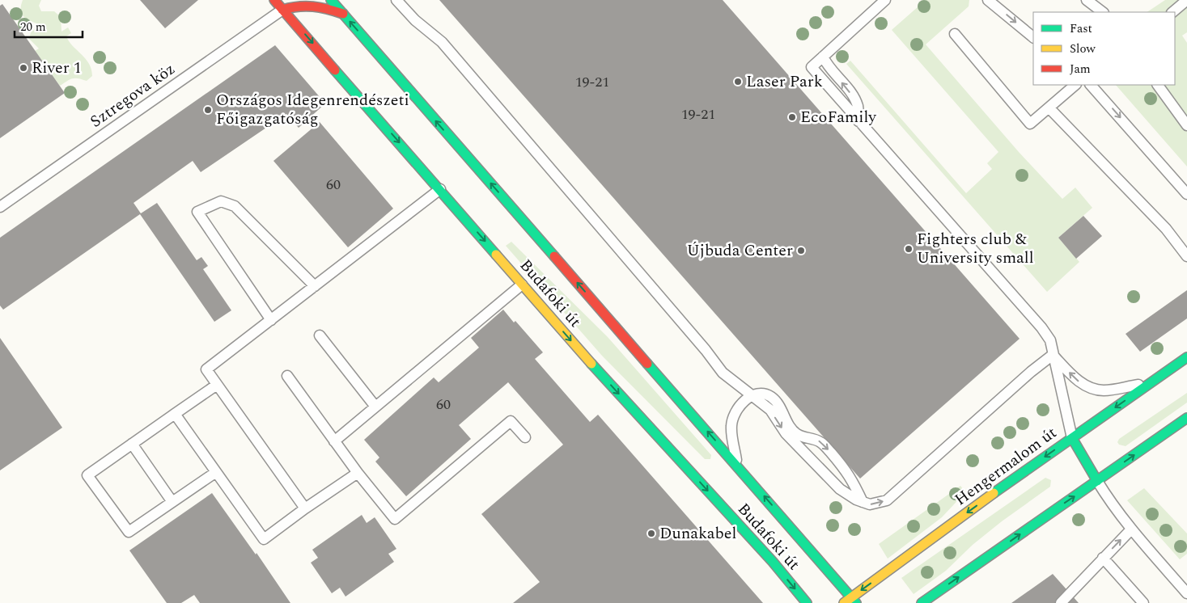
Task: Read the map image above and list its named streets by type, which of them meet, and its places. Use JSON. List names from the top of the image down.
{
  "streets": {
    "main road": ["Budafoki út", "Hengermalom út"],
    "lane": ["Sztregova köz"]
  },
  "crossings": [
    ["Sztregova köz", "Budafoki út"],
    ["Budafoki út", "Hengermalom út"]
  ],
  "places": [
    "River 1",
    "Laser Park",
    "Országos Idegenrendészeti Főigazgatóság",
    "EcoFamily",
    "Fighters club & University small",
    "Újbuda Center",
    "Dunakabel"
  ],
  "house_numbers": [
    "19-21",
    "19-21",
    "60",
    "60"
  ],
  "legend": ["Fast", "Slow", "Jam"],
  "scale_bar": "20 m"
}
